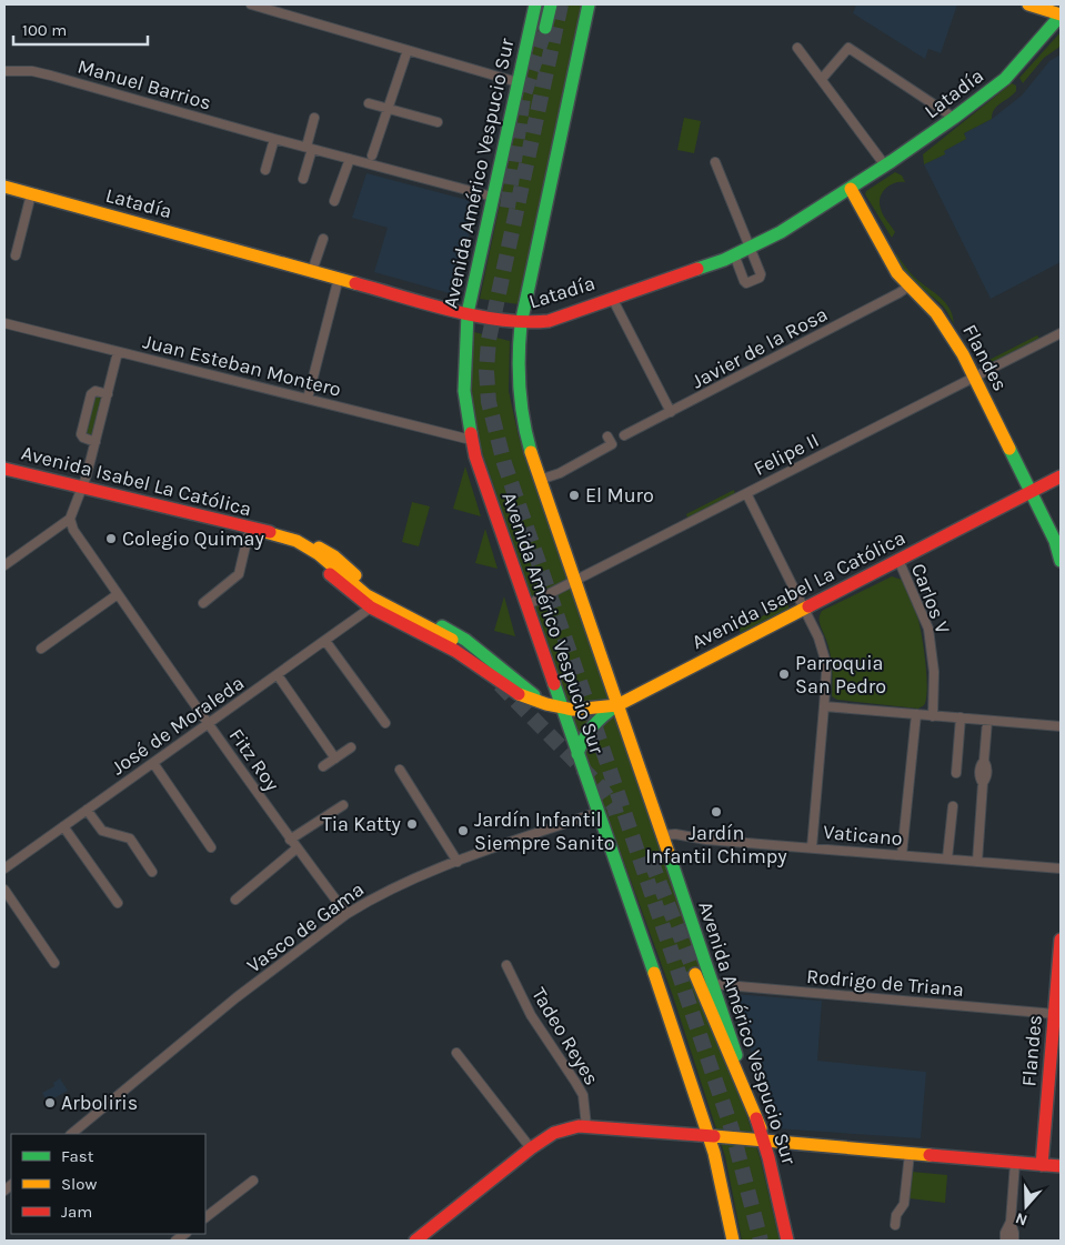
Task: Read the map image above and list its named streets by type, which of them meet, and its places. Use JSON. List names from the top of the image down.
{
  "streets": {
    "main road": [
      "Latadía",
      "Avenida Américo Vespucio Sur",
      "Flandes",
      "Avenida Isabel La Católica"
    ],
    "street": [
      "Manuel Barrios",
      "Javier de la Rosa",
      "Juan Esteban Montero",
      "Felipe II",
      "Carlos V",
      "José de Moraleda",
      "Fitz Roy",
      "Vaticano",
      "Vasco de Gama",
      "Rodrigo de Triana",
      "Tadeo Reyes"
    ]
  },
  "crossings": [
    ["Manuel Barrios", "Avenida Américo Vespucio Sur"],
    ["Latadía", "Avenida Américo Vespucio Sur"],
    ["Latadía", "Flandes"],
    ["Avenida Américo Vespucio Sur", "Juan Esteban Montero"],
    ["Avenida Américo Vespucio Sur", "Felipe II"],
    ["Avenida Américo Vespucio Sur", "Avenida Isabel La Católica"],
    ["Avenida Américo Vespucio Sur", "Vaticano"],
    ["Avenida Américo Vespucio Sur", "Vasco de Gama"],
    ["Avenida Américo Vespucio Sur", "Rodrigo de Triana"],
    ["Javier de la Rosa", "Flandes"],
    ["Flandes", "Felipe II"],
    ["Flandes", "Avenida Isabel La Católica"],
    ["Flandes", "Rodrigo de Triana"],
    ["Avenida Isabel La Católica", "Carlos V"],
    ["Avenida Isabel La Católica", "José de Moraleda"],
    ["José de Moraleda", "Fitz Roy"],
    ["Fitz Roy", "Vasco de Gama"]
  ],
  "places": [
    "El Muro",
    "Colegio Quimay",
    "Parroquia San Pedro",
    "Jardín Infantil Chimpy",
    "Tia Katty",
    "Jardín Infantil Siempre Sanito",
    "Arboliris"
  ],
  "legend": ["Fast", "Slow", "Jam"],
  "scale_bar": "100 m",
  "north": "bottom"
}
